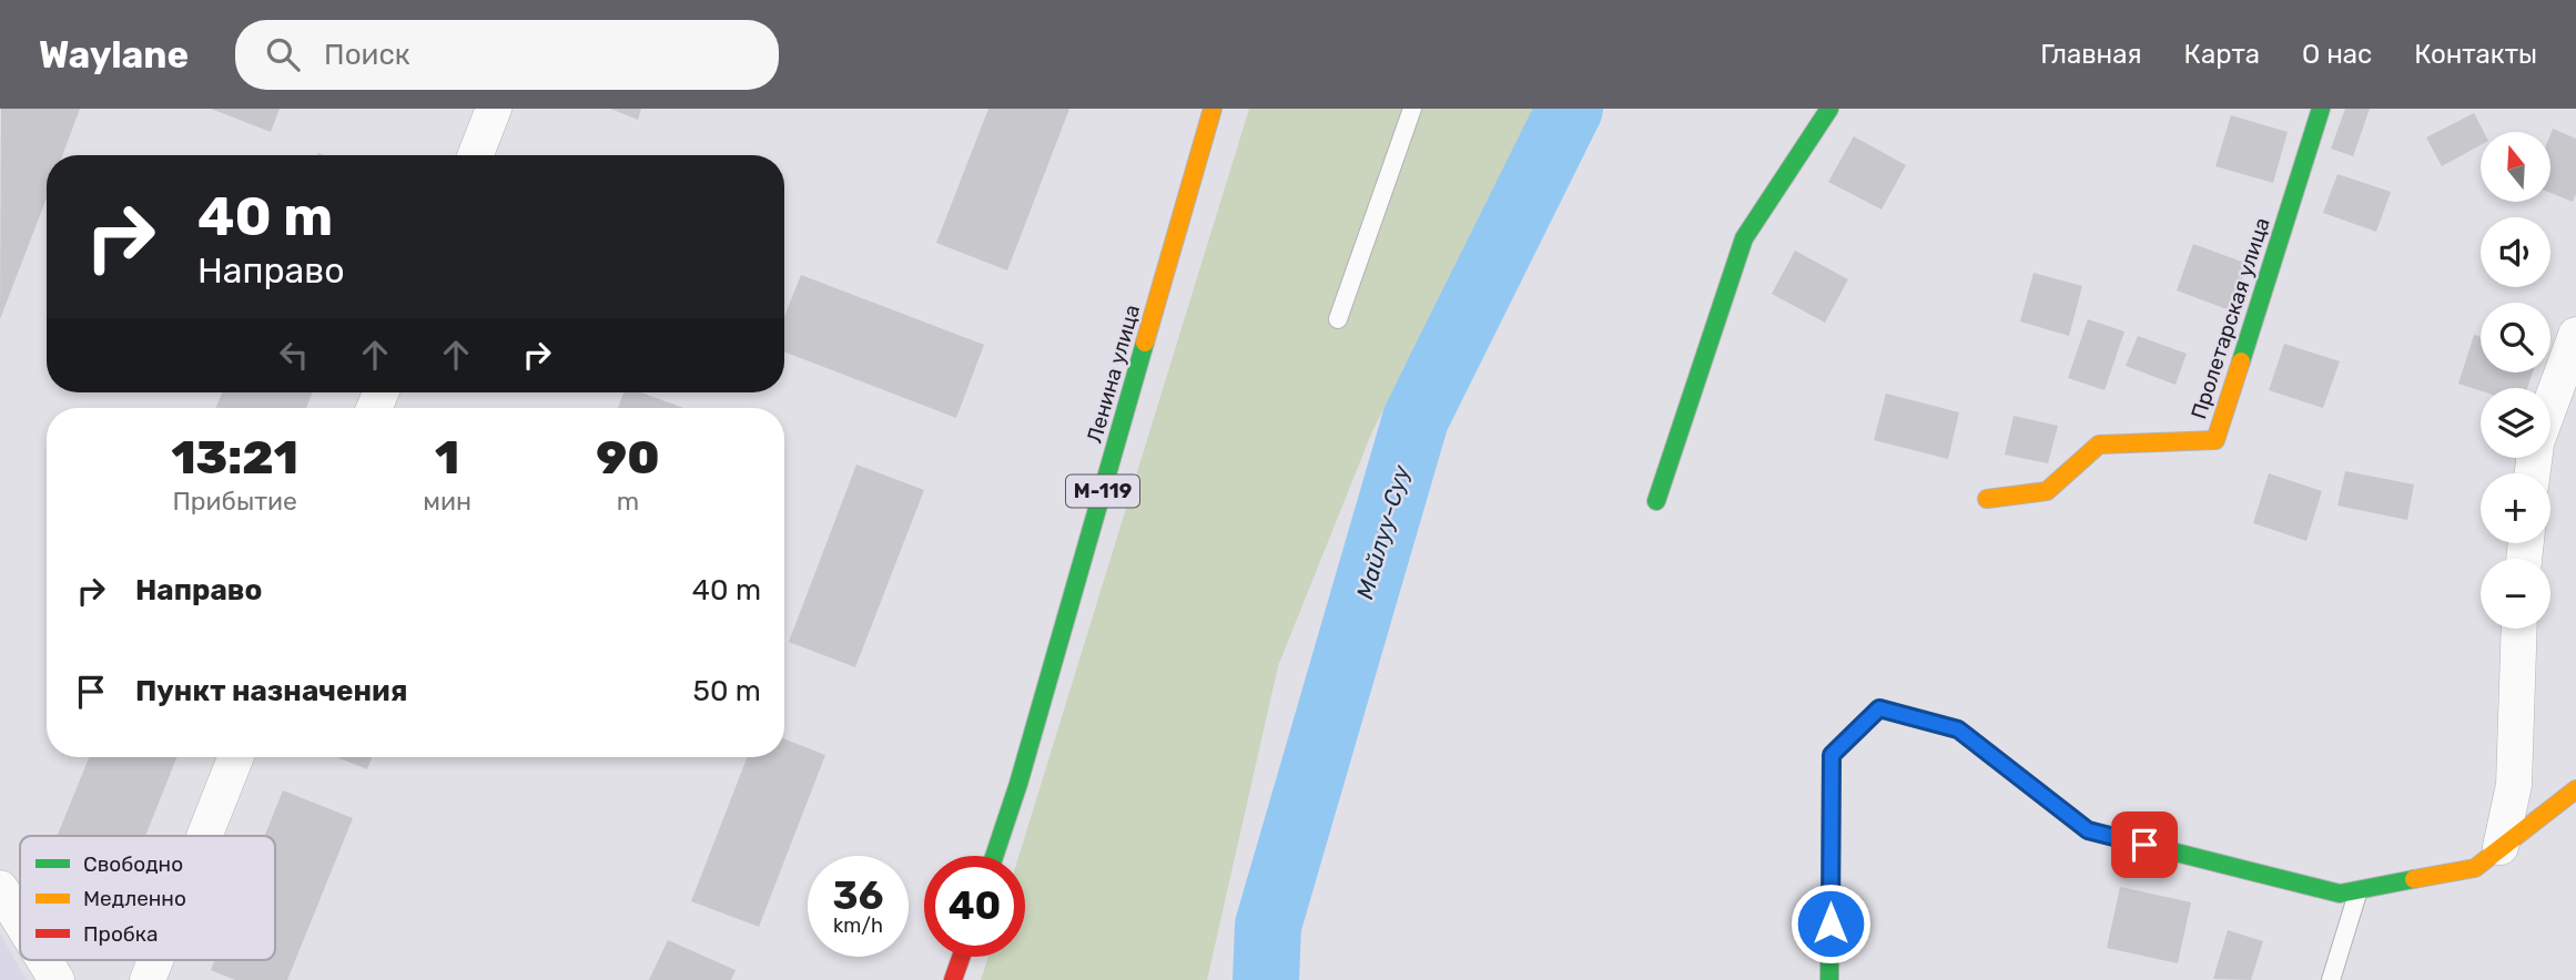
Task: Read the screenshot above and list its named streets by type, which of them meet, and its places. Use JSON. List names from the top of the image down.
{
  "streets": {
    "street": ["Пролетарская улица", "Ленина улица", "М-119"]
  },
  "water": ["Майлуу-Суу"],
  "legend": ["Свободно", "Медленно", "Пробка"],
  "north": "top",
  "page": {
    "header": "Waylane",
    "search": "Поиск",
    "nav": [
      "Главная",
      "Карта",
      "О нас",
      "Контакты"
    ],
    "map_buttons": ["+", "−"],
    "turn": ["40 m", "Направо"],
    "eta": [
      "13:21",
      "Прибытие",
      "1",
      "мин",
      "90",
      "m"
    ],
    "list": [
      {
        "name": "Направо",
        "value": "40 m"
      },
      {
        "name": "Пункт назначения",
        "value": "50 m"
      }
    ],
    "speed": "36 km/h",
    "limit": "40"
  }
}
